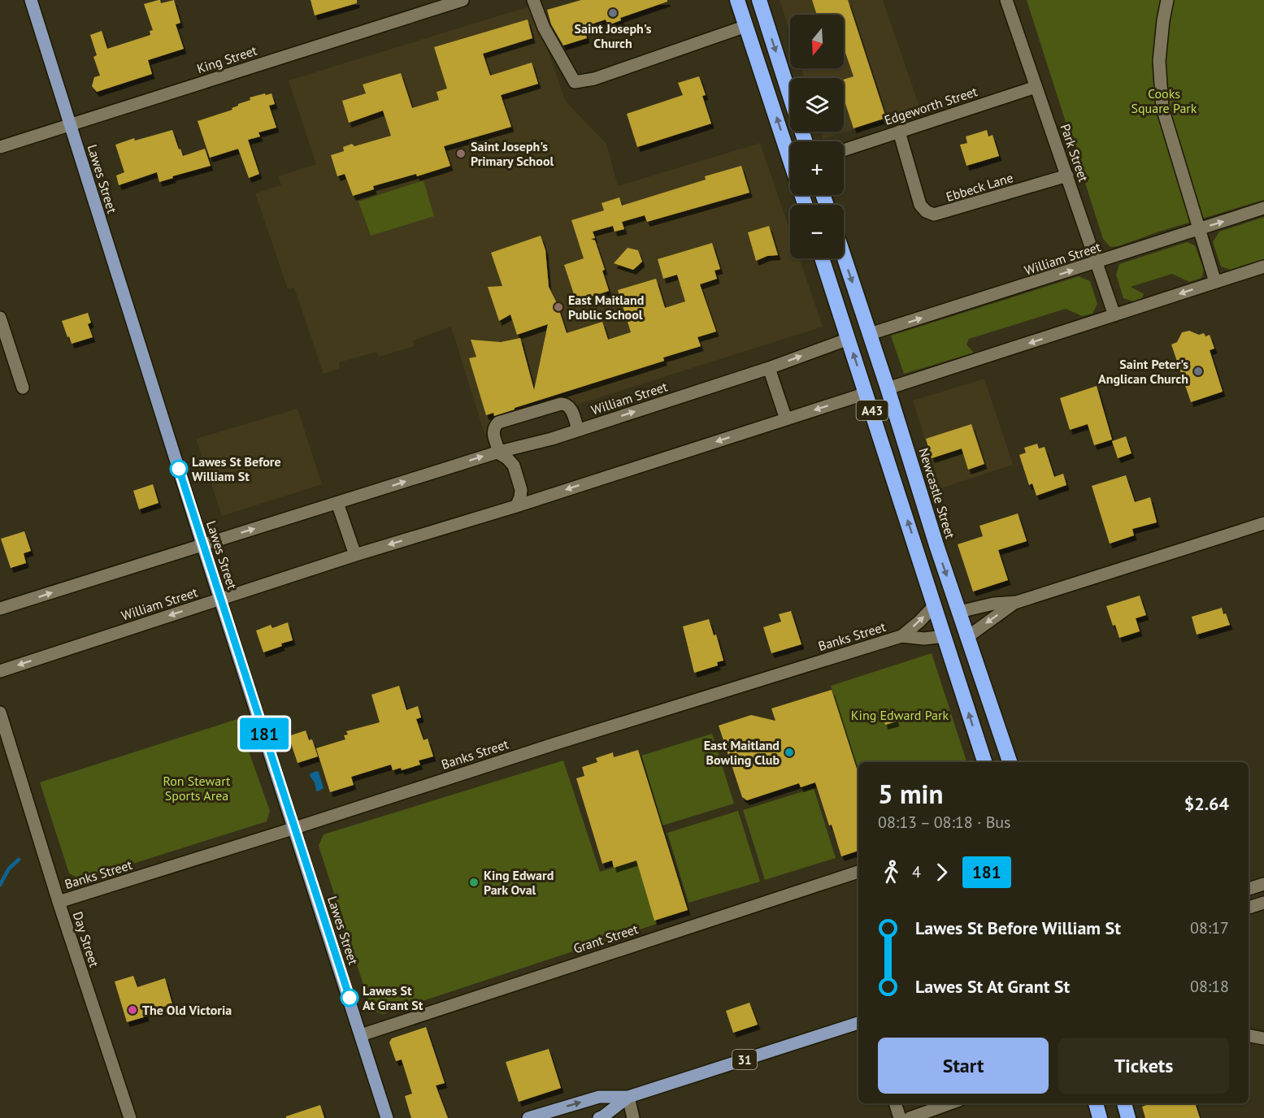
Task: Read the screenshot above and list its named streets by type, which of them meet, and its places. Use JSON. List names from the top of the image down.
{
  "streets": {
    "highway": ["A43", "Newcastle Street"],
    "main road": ["Lawes Street", "31"],
    "street": [
      "King Street",
      "Edgeworth Street",
      "Park Street",
      "Ebbeck Lane",
      "William Street",
      "Banks Street",
      "Grant Street",
      "Day Street"
    ]
  },
  "crossings": [
    ["King Street", "Lawes Street"],
    ["Edgeworth Street", "Park Street"],
    ["Edgeworth Street", "Ebbeck Lane"],
    ["Park Street", "Ebbeck Lane"],
    ["Park Street", "William Street"],
    ["Lawes Street", "William Street"],
    ["Lawes Street", "Banks Street"],
    ["Lawes Street", "Grant Street"],
    ["William Street", "A43"],
    ["William Street", "Newcastle Street"],
    ["A43", "Banks Street"],
    ["Banks Street", "Day Street"]
  ],
  "parks": ["Cooks Square Park", "King Edward Park", "Ron Stewart Sports Area"],
  "places": [
    "Saint Joseph's Church",
    "Saint Joseph's Primary School",
    "East Maitland Public School",
    "Saint Peter's Anglican Church",
    "Lawes St Before William St",
    "East Maitland Bowling Club",
    "King Edward Park Oval",
    "Lawes St At Grant St",
    "The Old Victoria"
  ],
  "lines": ["bus line 181"],
  "north": "bottom",
  "page": {
    "on_map": "181",
    "map_buttons": ["+", "−"],
    "heading": ["5 min", "08:13 – 08:18 · Bus", "$2.64"],
    "legs": ["4", "181"],
    "list": [
      {
        "name": "Lawes St Before William St",
        "value": "08:17"
      },
      {
        "name": "Lawes St At Grant St",
        "value": "08:18"
      }
    ],
    "buttons": ["Start", "Tickets"]
  }
}
